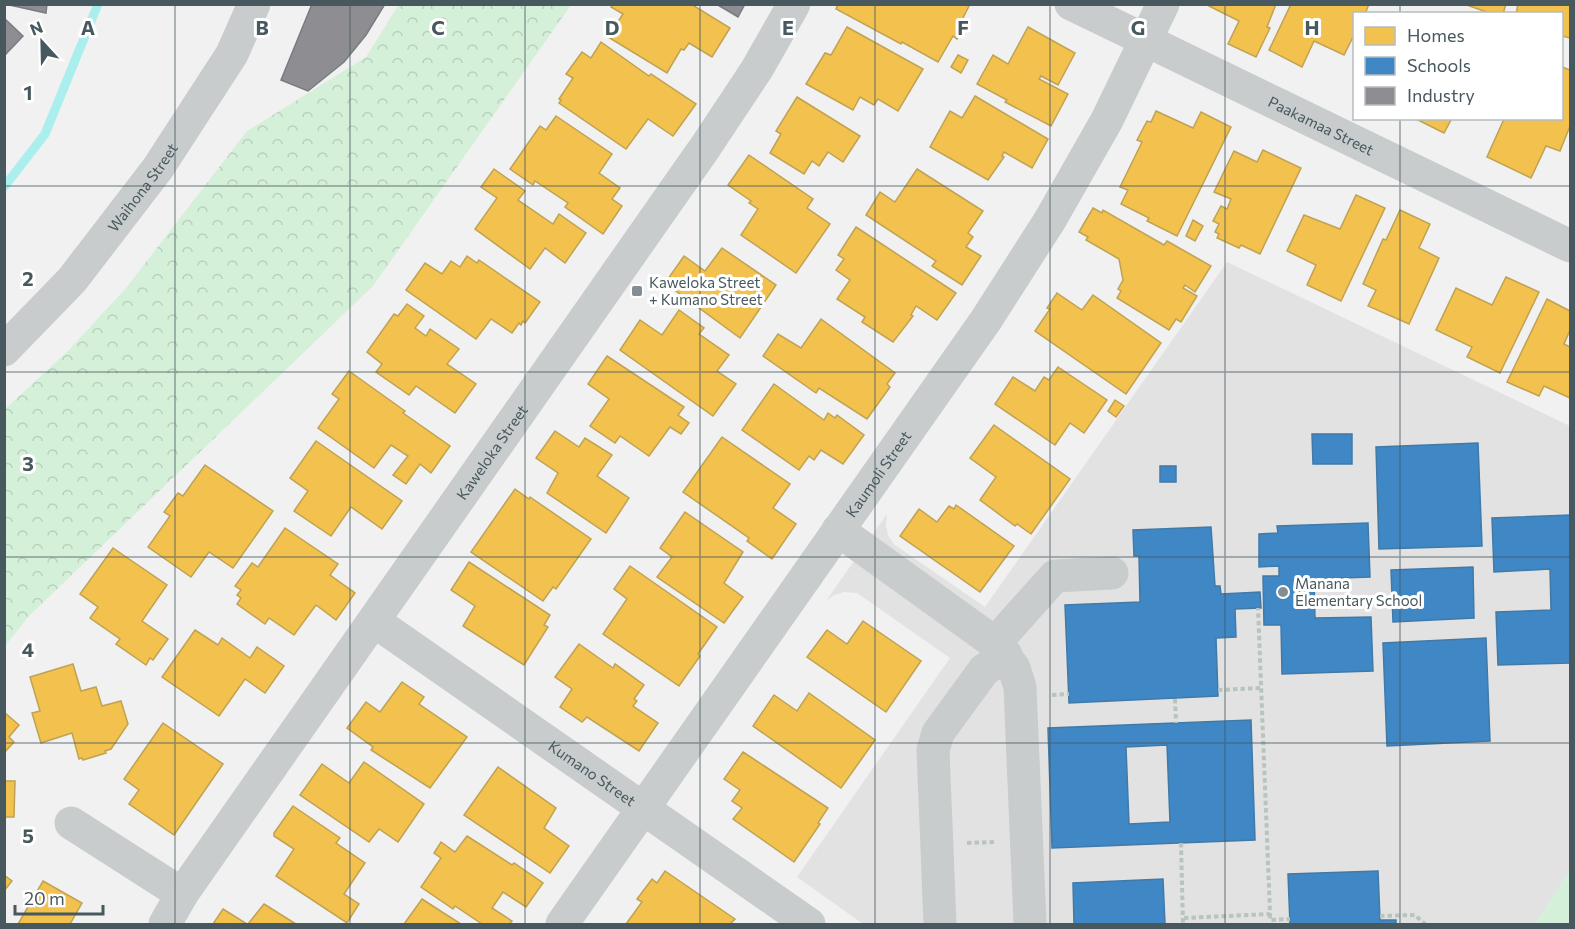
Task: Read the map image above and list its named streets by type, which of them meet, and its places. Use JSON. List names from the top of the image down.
{
  "streets": {
    "street": [
      "Paakamaa Street",
      "Waihona Street",
      "Kaweloka Street",
      "Kaumoli Street",
      "Kumano Street"
    ]
  },
  "crossings": [
    ["Paakamaa Street", "Kaumoli Street"],
    ["Kaweloka Street", "Kumano Street"],
    ["Kaumoli Street", "Kumano Street"]
  ],
  "places": {
    "transit": ["Kaweloka Street + Kumano Street"],
    "other": ["Manana Elementary School"]
  },
  "legend": ["Homes", "Schools", "Industry"],
  "scale_bar": "20 m",
  "north": "top",
  "grid": {
    "columns": [
      "A",
      "B",
      "C",
      "D",
      "E",
      "F",
      "G",
      "H"
    ],
    "rows": [
      "1",
      "2",
      "3",
      "4",
      "5"
    ]
  }
}
